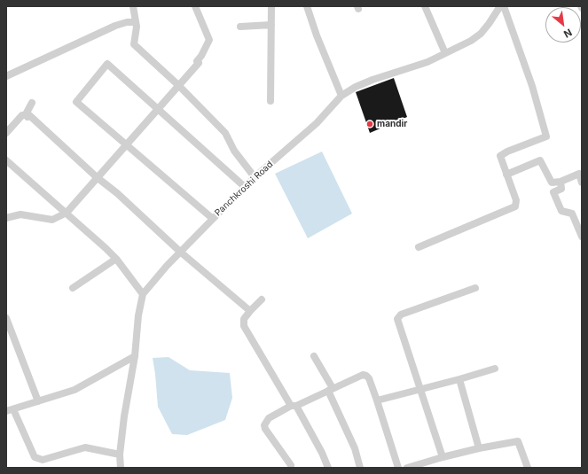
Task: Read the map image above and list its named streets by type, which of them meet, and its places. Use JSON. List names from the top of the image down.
{
  "streets": {
    "street": ["Panchkroshi Road"]
  },
  "places": ["mandir"],
  "north": "bottom right"
}
